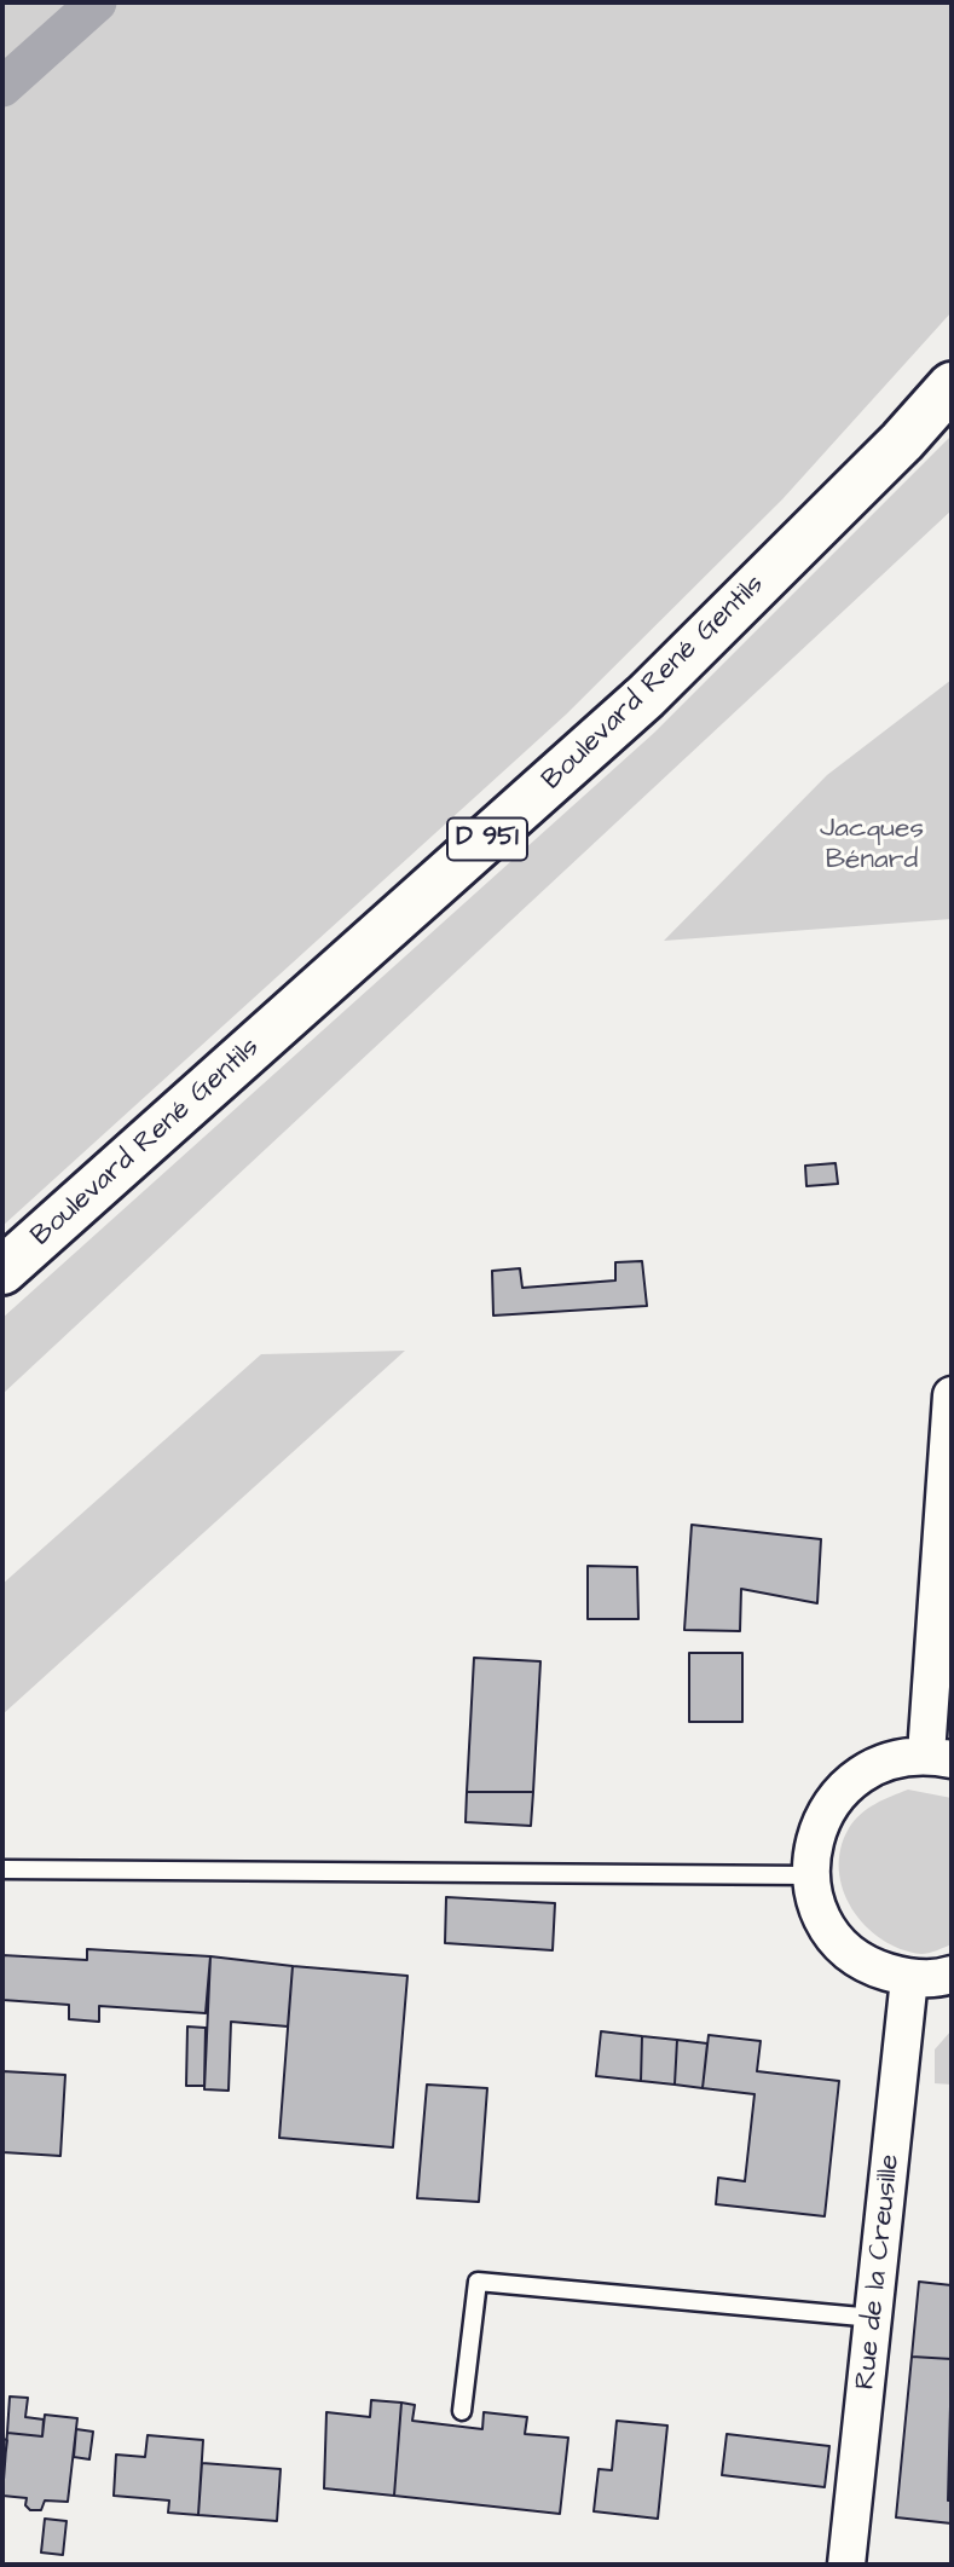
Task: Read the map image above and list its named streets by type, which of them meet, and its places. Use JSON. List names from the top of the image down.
{
  "streets": {
    "main road": ["Boulevard René Gentils", "D 951"],
    "street": ["Rue de la Creusille"]
  },
  "parks": ["Jacques Bénard"]
}
